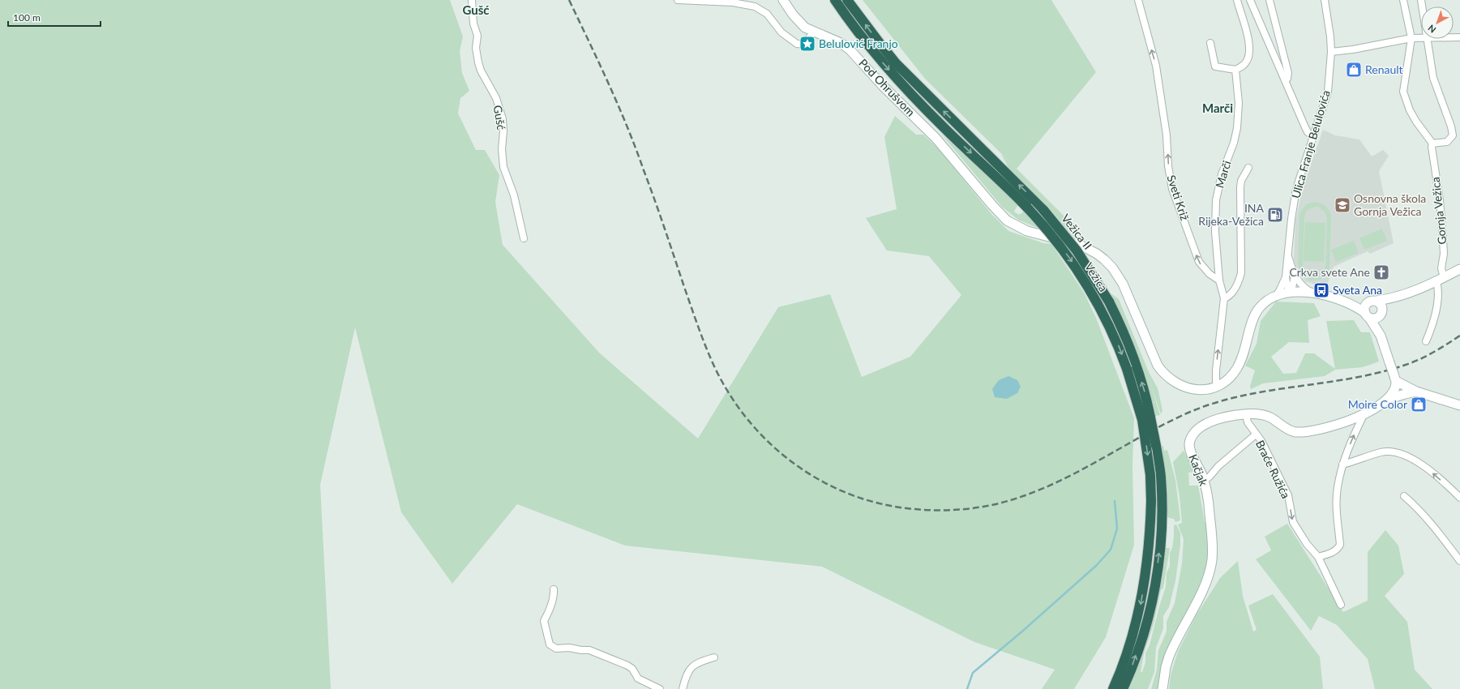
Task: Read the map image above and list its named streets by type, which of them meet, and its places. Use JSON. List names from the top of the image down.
{
  "streets": {
    "highway": ["Vežica II", "Vežica"],
    "street": [
      "Pod Ohrušvom",
      "Gušć",
      "Ulica Franje Belulovića",
      "Marči",
      "Sveti Križ",
      "Gornja Vežica",
      "Braće Ružića",
      "Kačjak"
    ]
  },
  "crossings": [
    ["Marči", "Sveti Križ"],
    ["Vežica II", "Vežica"],
    ["Braće Ružića", "Kačjak"]
  ],
  "one_way": [
    "Sveti Križ",
    "Vežica II",
    "Vežica",
    "Braće Ružića"
  ],
  "districts": ["Gušć", "Marči"],
  "places": {
    "place": ["Belulović Franjo"],
    "shop": ["Renault", "Moire Color"],
    "school or university": ["Osnovna škola Gornja Vežica"],
    "fuel station": ["INA Rijeka-Vežica"],
    "church": ["Crkva svete Ane"],
    "bus stop": ["Sveta Ana"]
  },
  "scale_bar": "100 m",
  "north": "bottom left"
}
